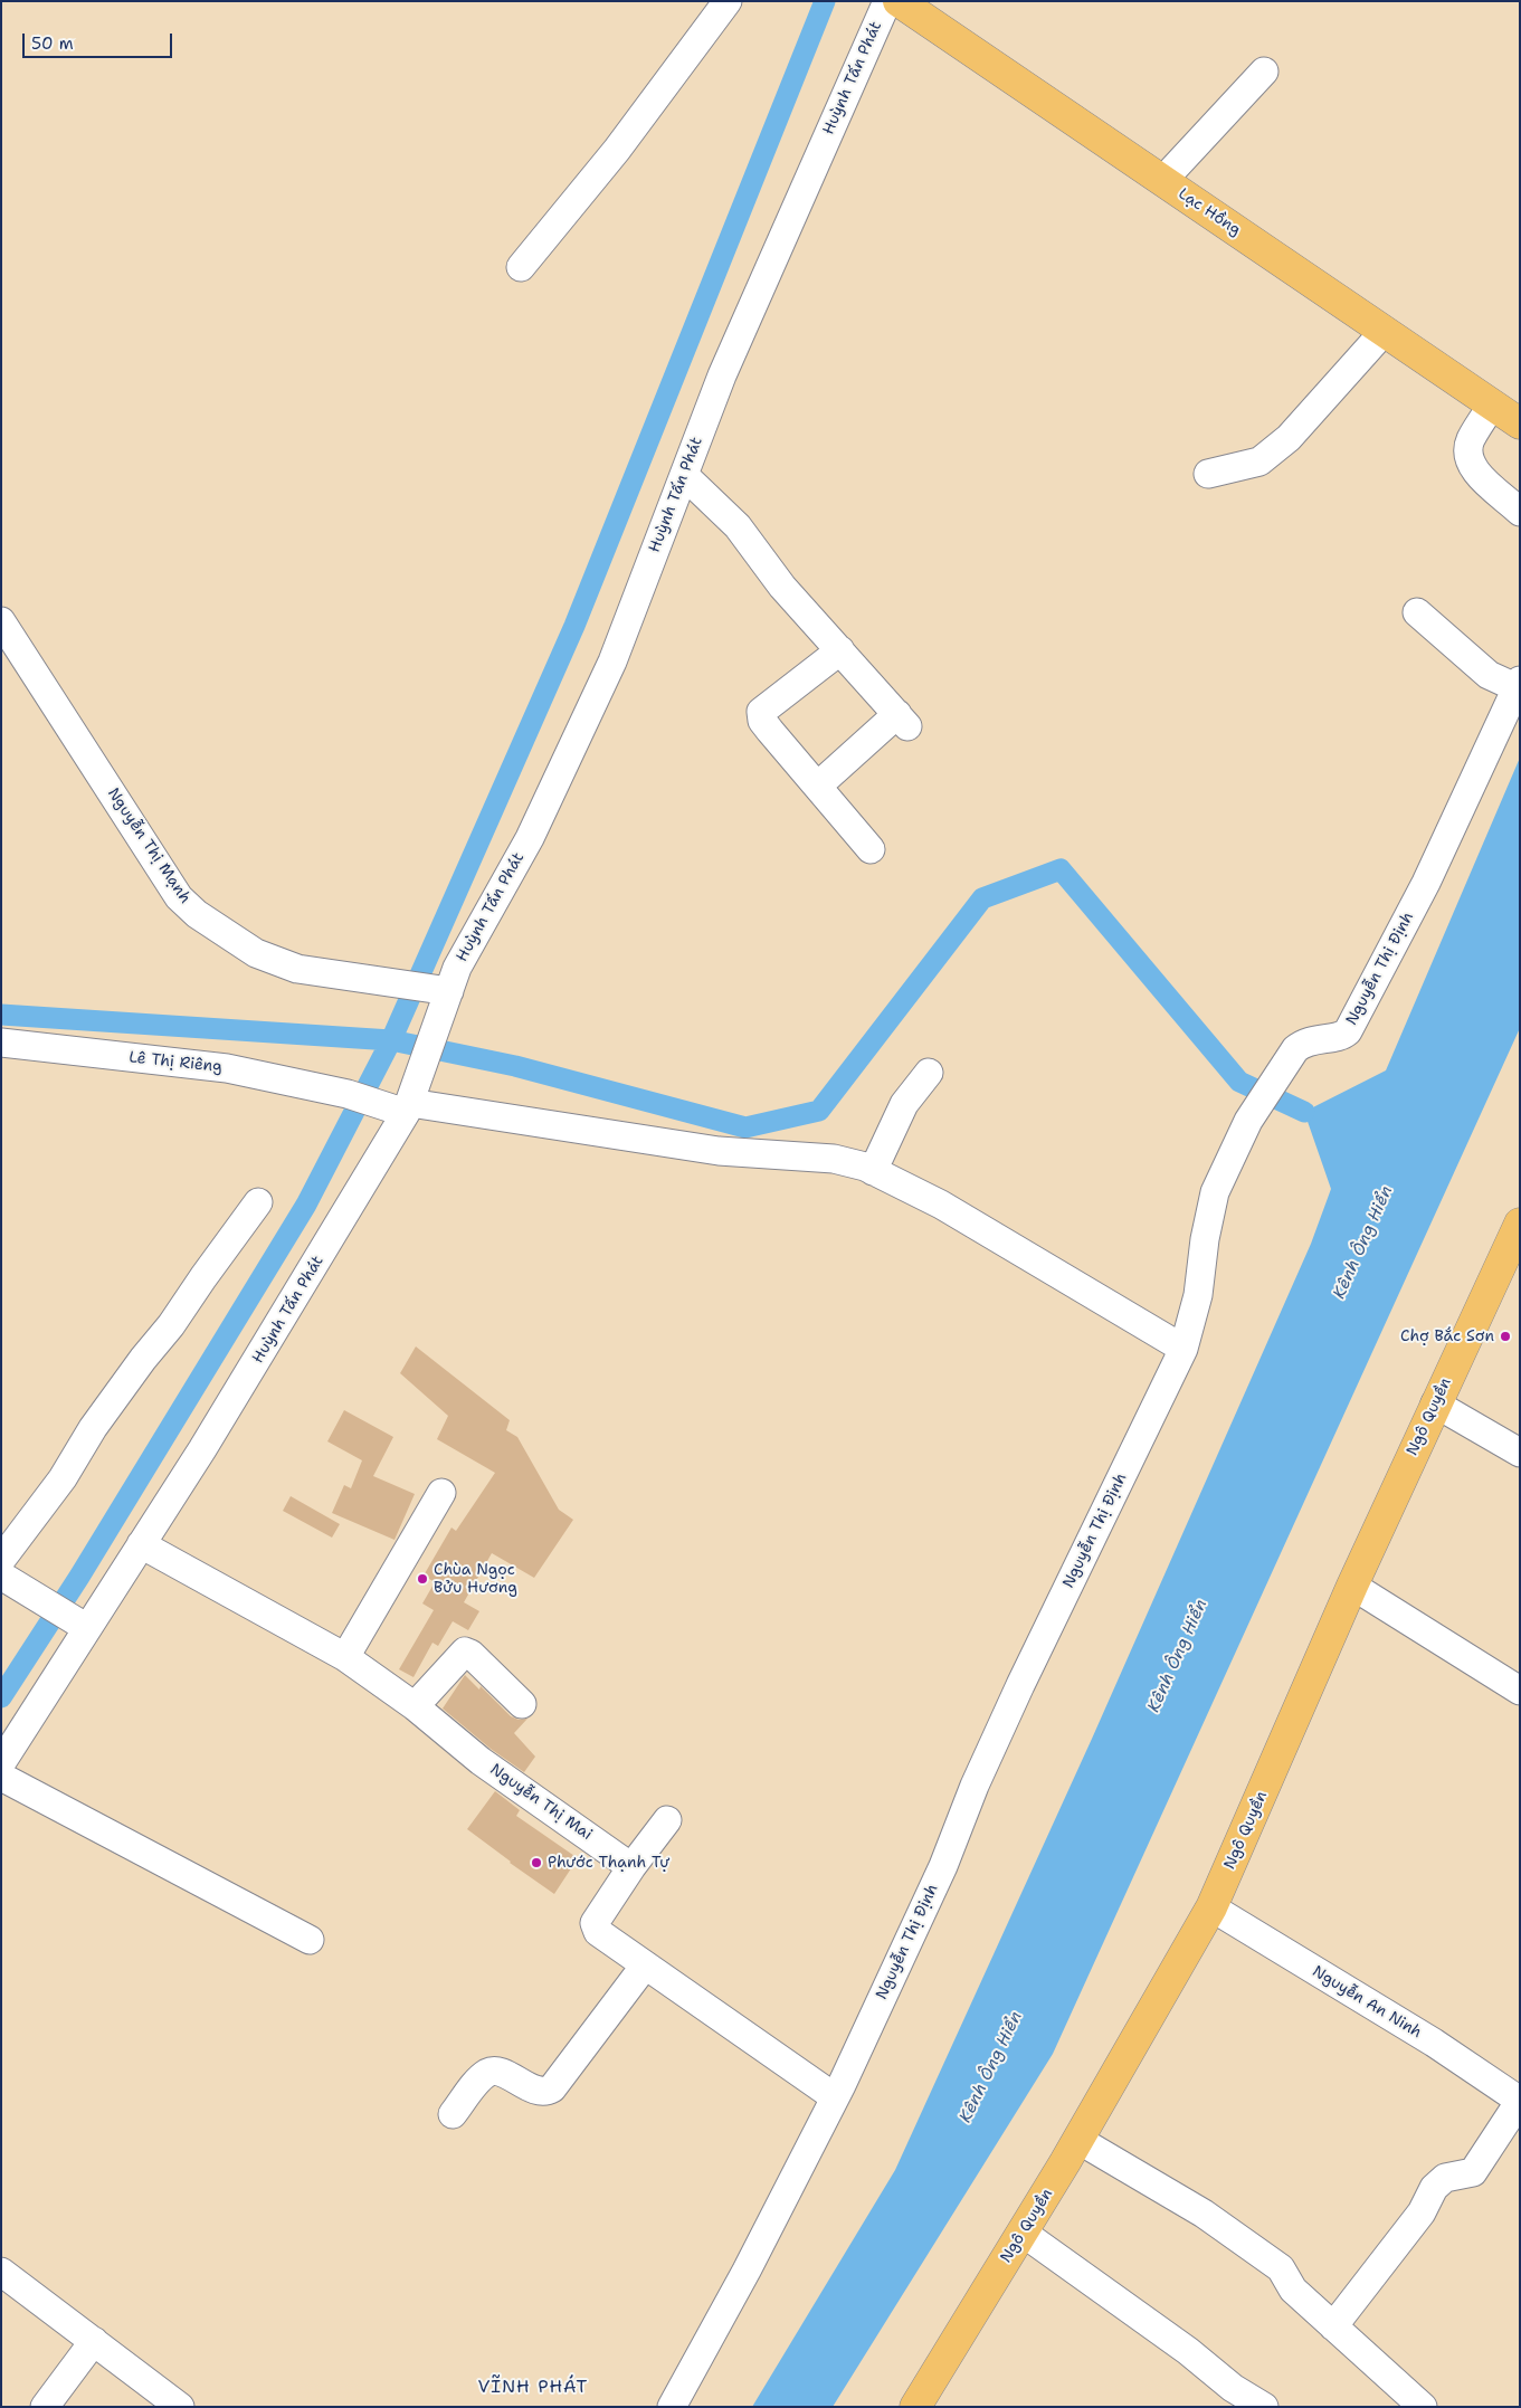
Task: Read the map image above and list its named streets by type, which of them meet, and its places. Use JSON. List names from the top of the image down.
{
  "streets": {
    "main road": ["Lạc Hồng", "Ngô Quyền"],
    "street": [
      "Huỳnh Tấn Phát",
      "Nguyễn Thị Mạnh",
      "Nguyễn Thị Định",
      "Lê Thị Riêng",
      "Nguyễn Thị Mai",
      "Nguyễn An Ninh"
    ]
  },
  "crossings": [
    ["Huỳnh Tấn Phát", "Nguyễn Thị Mạnh"],
    ["Huỳnh Tấn Phát", "Lê Thị Riêng"],
    ["Huỳnh Tấn Phát", "Nguyễn Thị Mai"],
    ["Nguyễn Thị Định", "Lê Thị Riêng"],
    ["Ngô Quyền", "Nguyễn An Ninh"]
  ],
  "districts": ["VĨNH PHÁT"],
  "water": ["Kênh Ông Hiển"],
  "places": ["Chợ Bắc Sơn", "Chùa Ngọc Bửu Hương", "Phước Thạnh Tự"],
  "scale_bar": "50 m"
}
